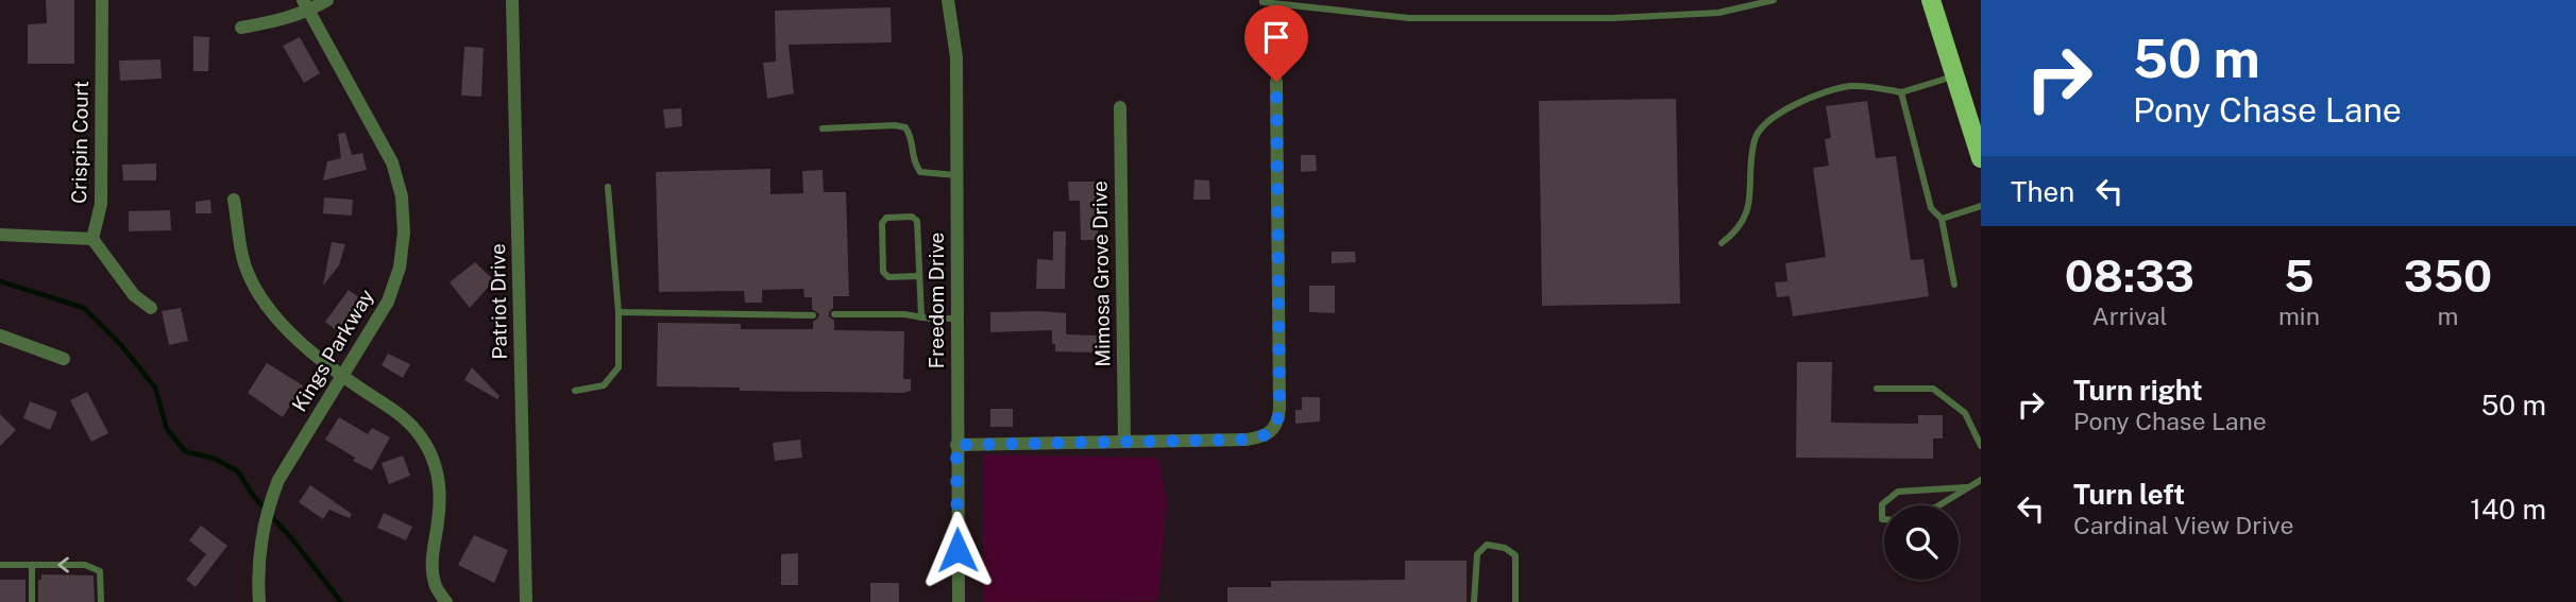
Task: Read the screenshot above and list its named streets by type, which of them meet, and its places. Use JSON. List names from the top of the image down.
{
  "streets": {
    "street": [
      "Crispin Court",
      "Mimosa Grove Drive",
      "Freedom Drive",
      "Patriot Drive",
      "Kings Parkway"
    ]
  },
  "page": {
    "turn": ["50 m", "Pony Chase Lane"],
    "then": "Then",
    "eta": [
      "08:33",
      "Arrival",
      "5",
      "min",
      "350",
      "m"
    ],
    "list": [
      {
        "name": "Turn right",
        "note": "Pony Chase Lane",
        "value": "50 m"
      },
      {
        "name": "Turn left",
        "note": "Cardinal View Drive",
        "value": "140 m"
      }
    ]
  }
}
